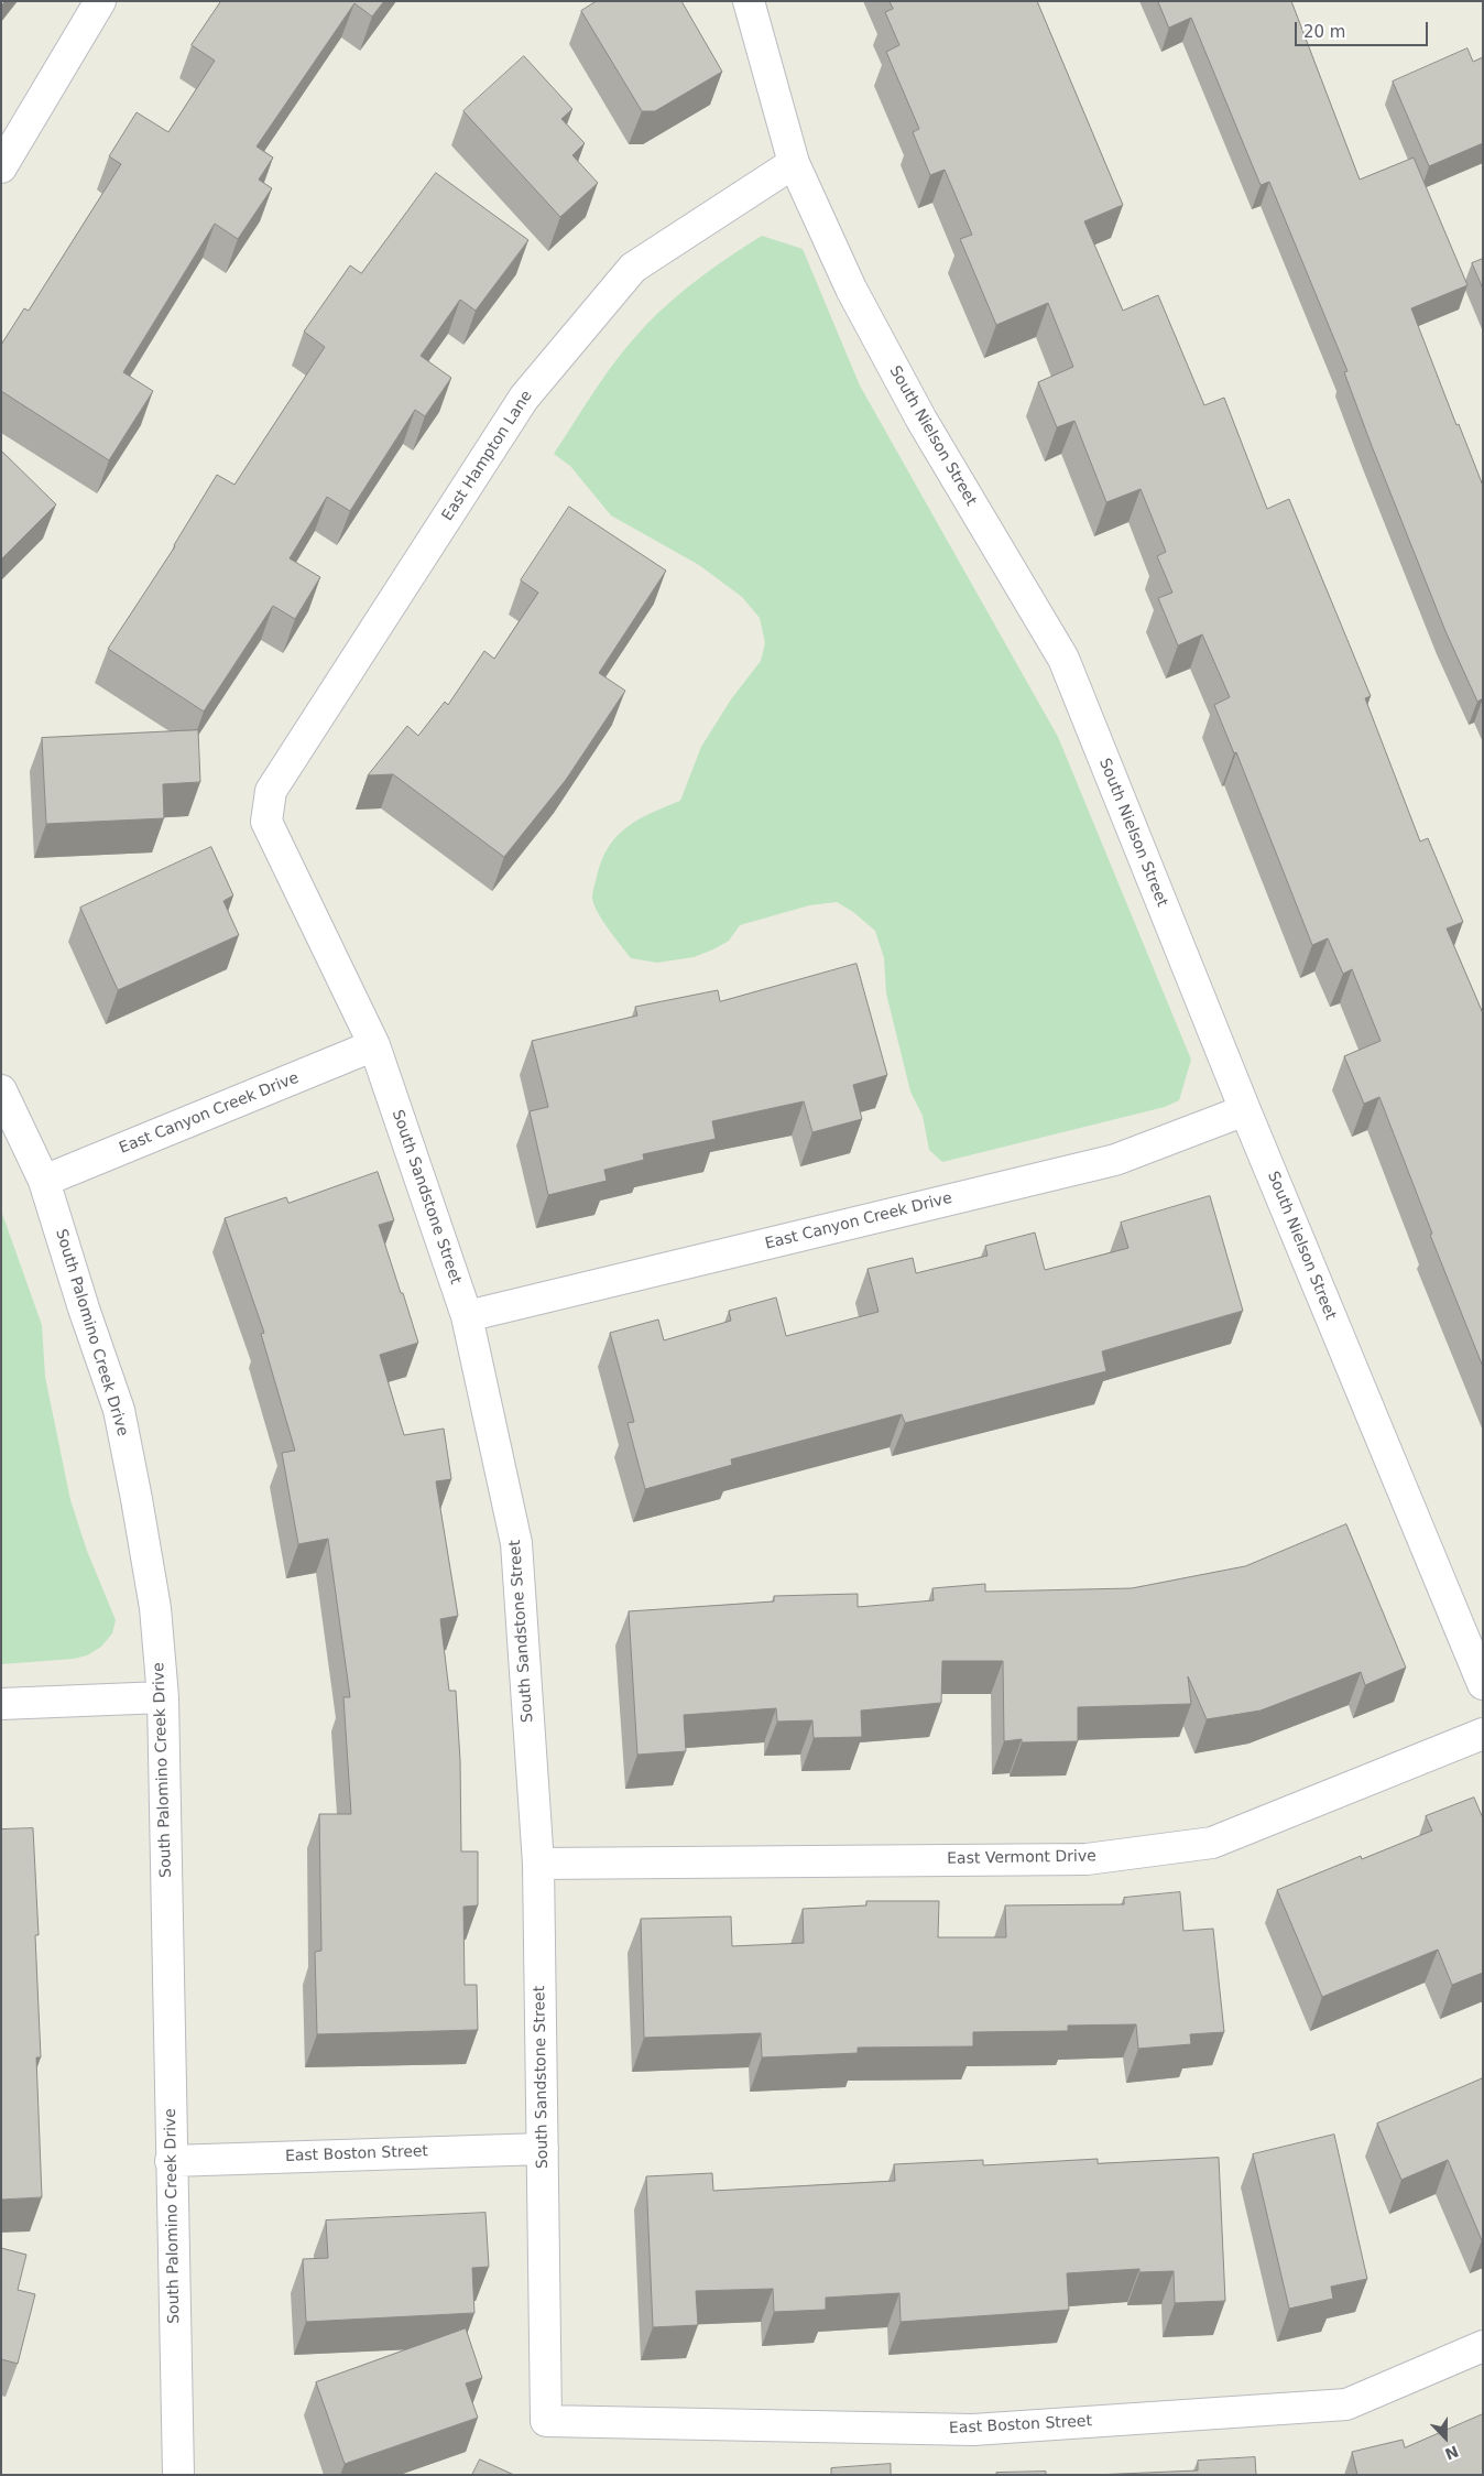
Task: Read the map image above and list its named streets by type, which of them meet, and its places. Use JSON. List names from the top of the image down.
{
  "streets": {
    "street": [
      "South Nielson Street",
      "East Hampton Lane",
      "East Canyon Creek Drive",
      "South Sandstone Street",
      "South Palomino Creek Drive",
      "East Vermont Drive",
      "East Boston Street"
    ]
  },
  "crossings": [
    ["South Nielson Street", "East Hampton Lane"],
    ["South Nielson Street", "East Canyon Creek Drive"],
    ["East Hampton Lane", "South Sandstone Street"],
    ["East Canyon Creek Drive", "South Sandstone Street"],
    ["East Canyon Creek Drive", "South Palomino Creek Drive"],
    ["South Sandstone Street", "East Vermont Drive"],
    ["South Sandstone Street", "East Boston Street"],
    ["South Palomino Creek Drive", "East Boston Street"]
  ],
  "scale_bar": "20 m",
  "north": "bottom"
}
